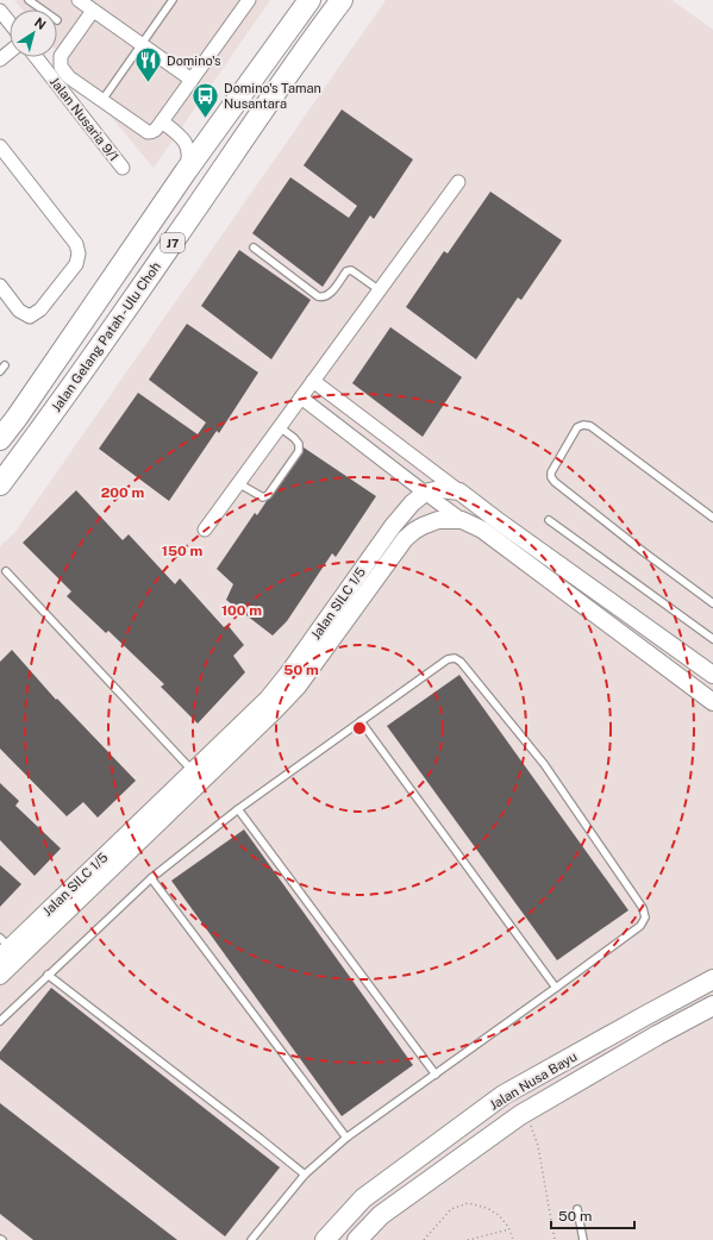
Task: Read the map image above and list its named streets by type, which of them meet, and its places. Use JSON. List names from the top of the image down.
{
  "streets": {
    "main road": ["J7", "Jalan Gelang Patah - Ulu Choh", "Jalan Nusa Bayu"],
    "street": ["Jalan Nusaria 9/1", "Jalan SILC 1/5"]
  },
  "places": {
    "restaurant": ["Domino's"],
    "bus stop": ["Domino's Taman Nusantara"]
  },
  "scale_bar": "50 m",
  "north": "top right",
  "rings": [
    "200 m",
    "150 m",
    "100 m",
    "50 m"
  ]
}
